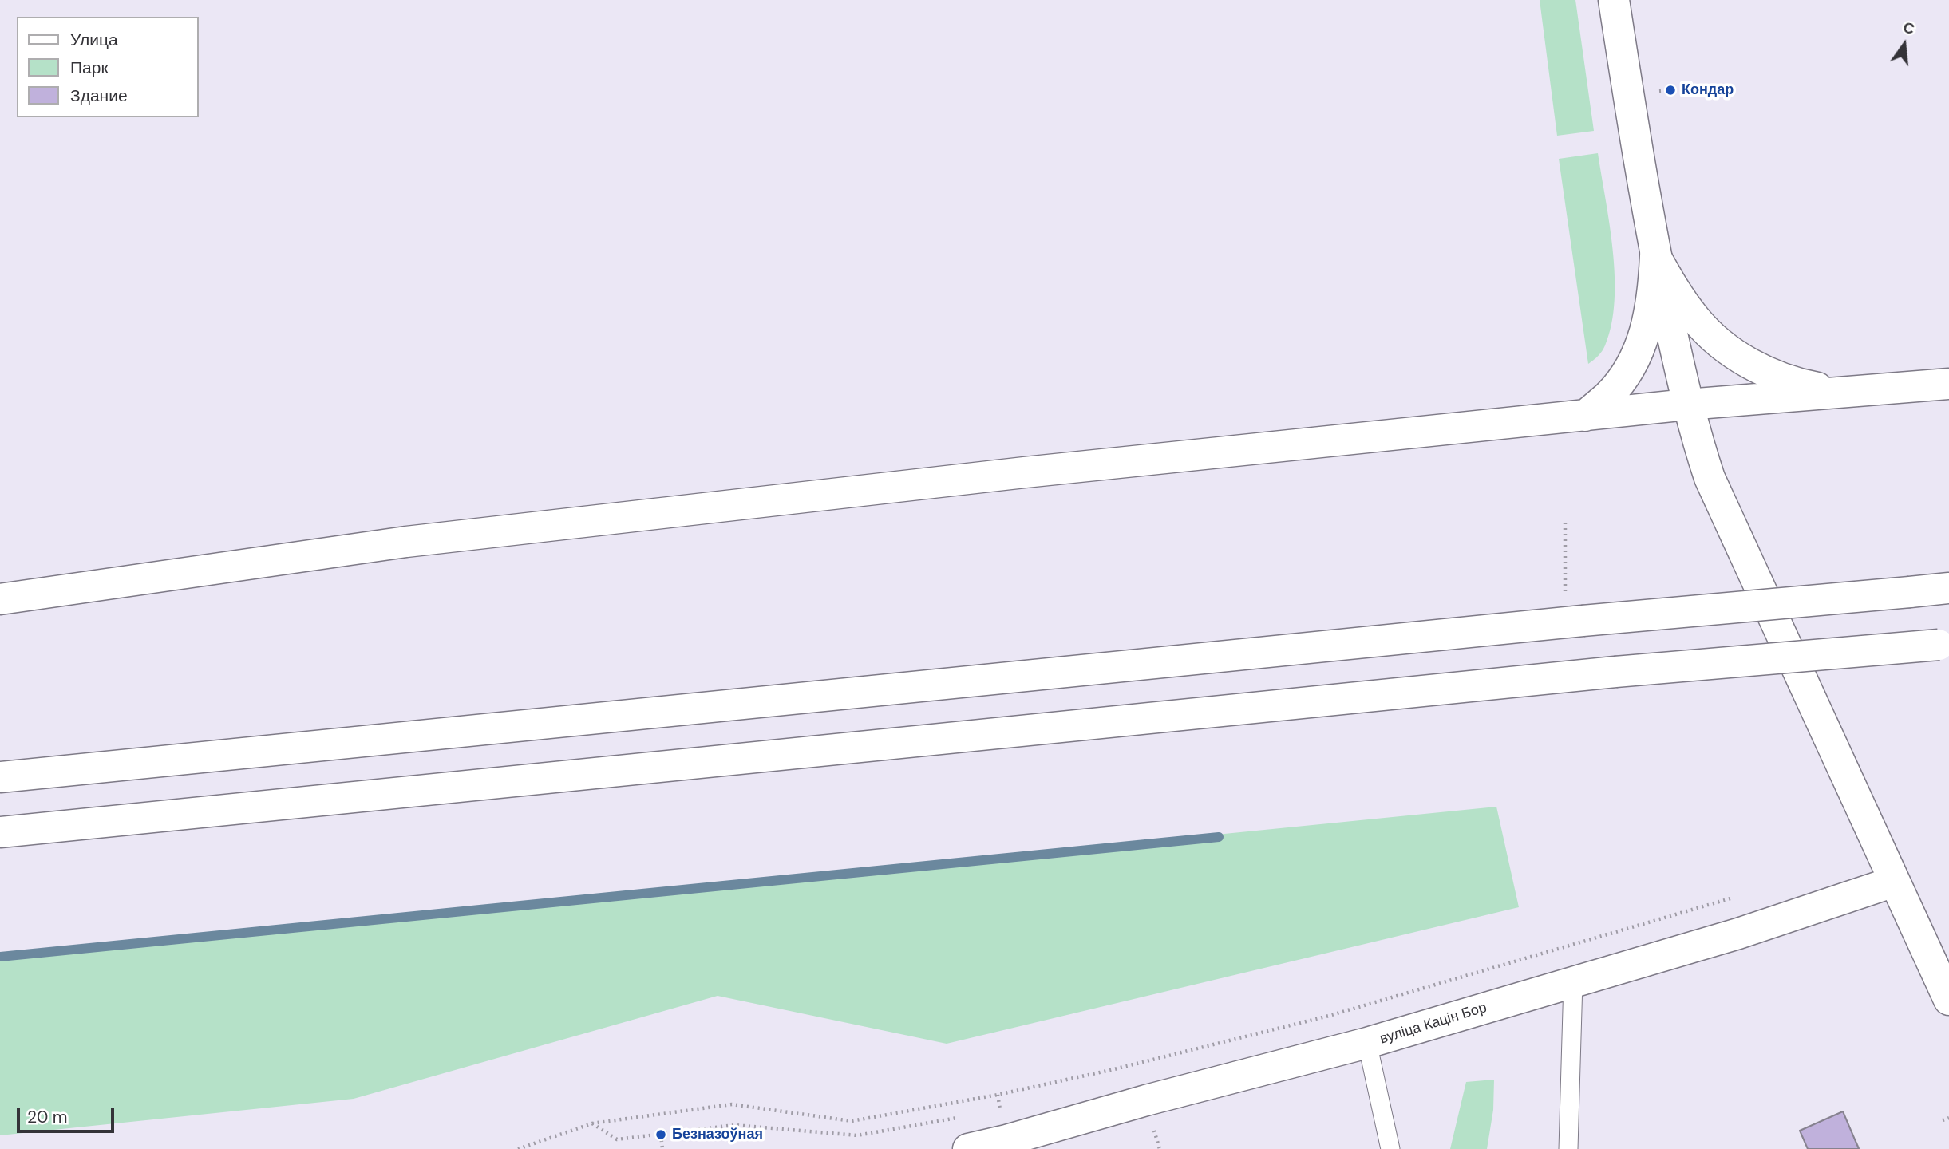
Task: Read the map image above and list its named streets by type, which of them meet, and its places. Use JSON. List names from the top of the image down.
{
  "streets": {
    "main road": ["вуліца Кацін Бор"]
  },
  "places": ["Кондар", "Безназоўная"],
  "legend": ["Улица", "Парк", "Здание"],
  "scale_bar": "20 m",
  "north": "top"
}
